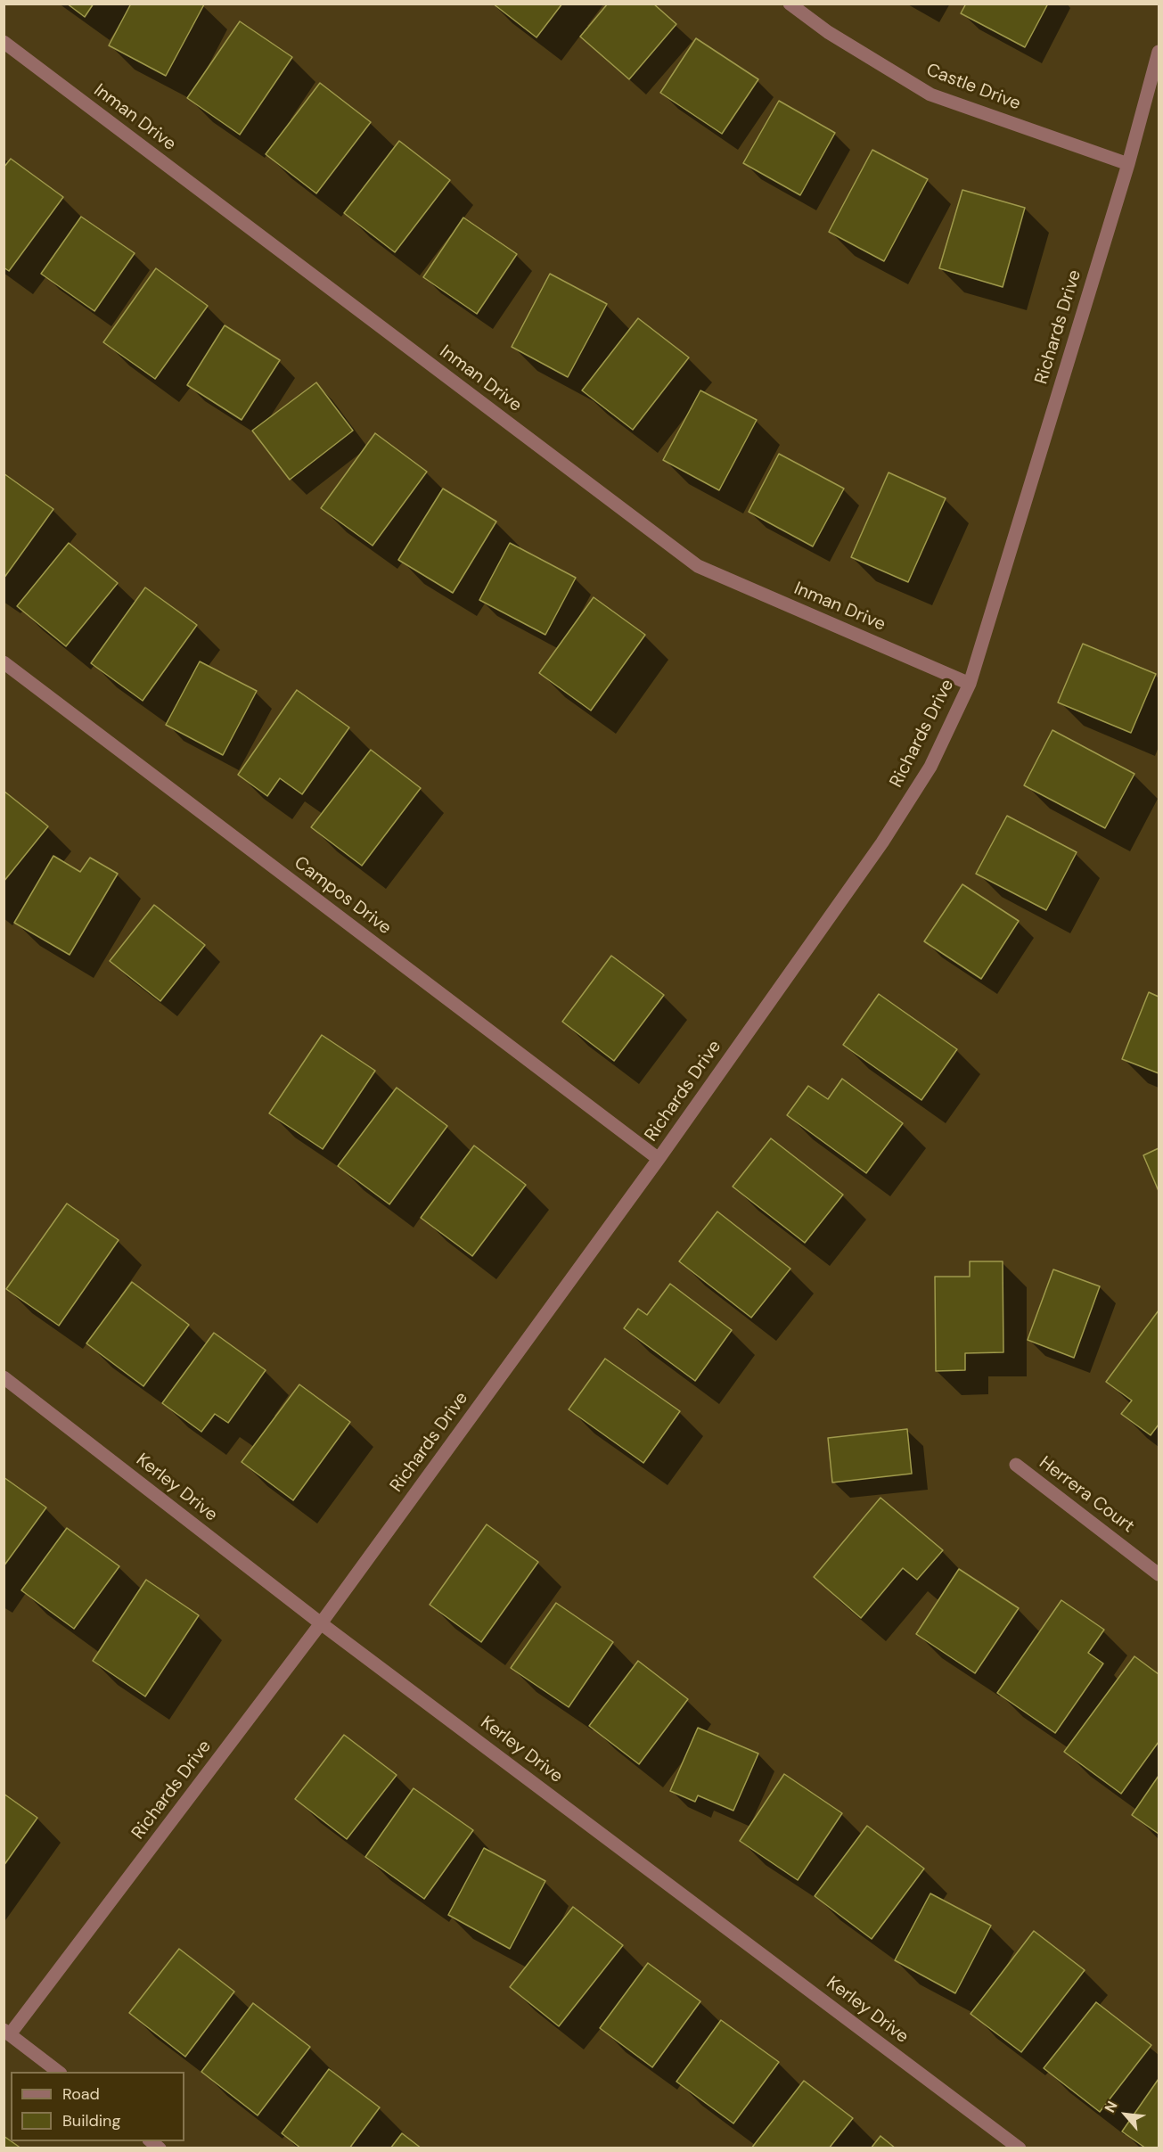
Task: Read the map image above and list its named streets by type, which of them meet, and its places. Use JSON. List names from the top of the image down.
{
  "streets": {
    "street": [
      "Castle Drive",
      "Inman Drive",
      "Richards Drive",
      "Campos Drive",
      "Kerley Drive",
      "Herrera Court"
    ]
  },
  "crossings": [
    ["Castle Drive", "Richards Drive"],
    ["Inman Drive", "Richards Drive"],
    ["Richards Drive", "Campos Drive"],
    ["Richards Drive", "Kerley Drive"]
  ],
  "legend": ["Road", "Building"],
  "north": "top left"
}
